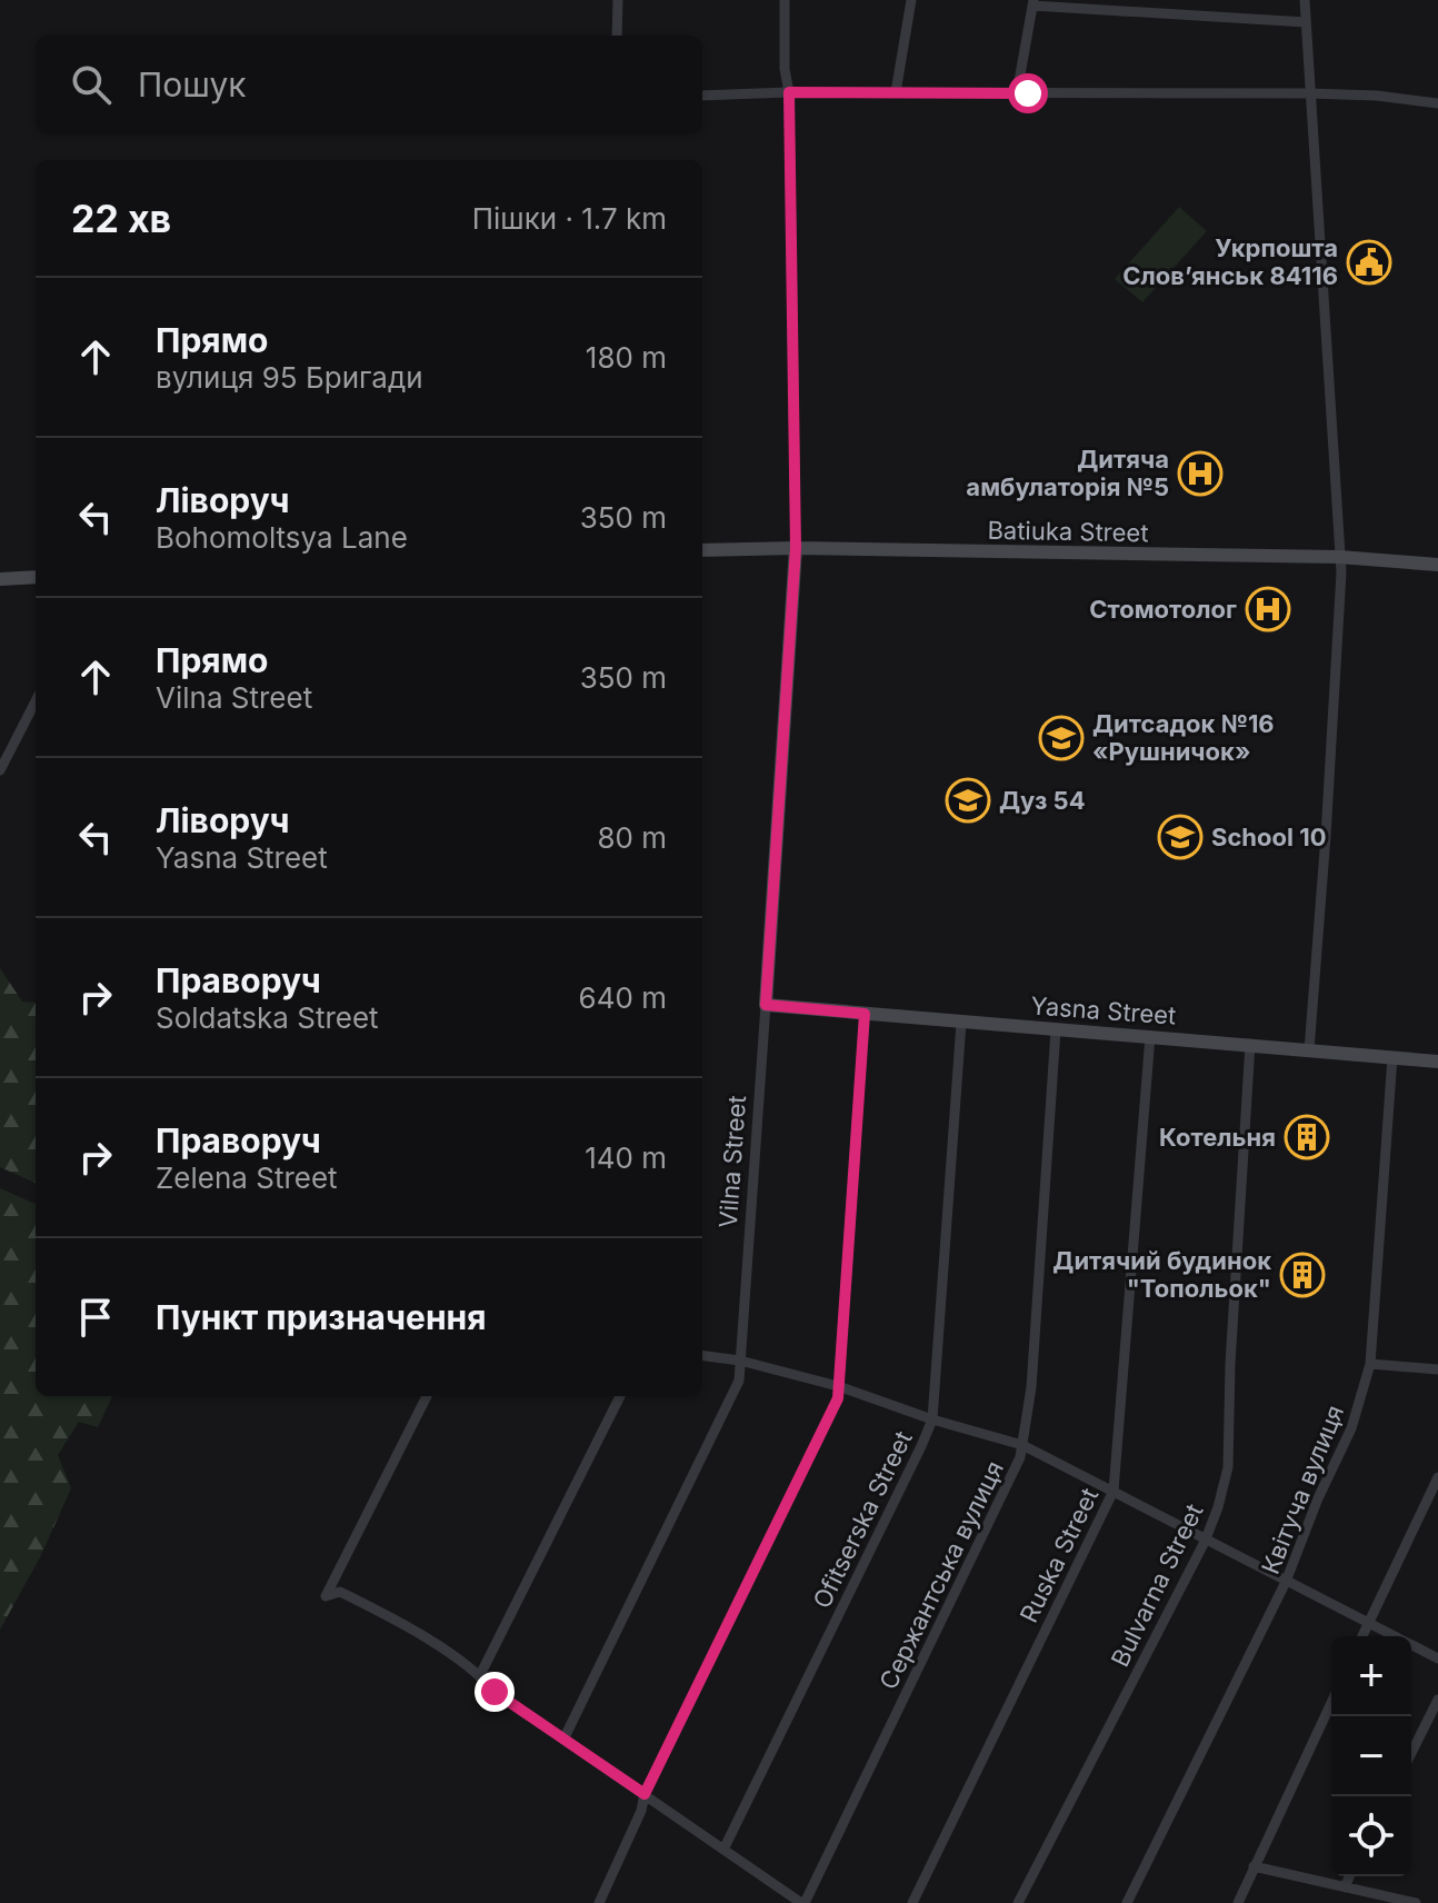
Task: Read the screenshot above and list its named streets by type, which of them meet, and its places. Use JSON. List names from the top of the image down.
{
  "streets": {
    "street": [
      "Batiuka Street",
      "Yasna Street",
      "Vilna Street",
      "Квітуча вулиця",
      "Ofitserska Street",
      "Ruska Street",
      "Сержантська вулиця",
      "Bulvarna Street"
    ]
  },
  "crossings": [
    ["Batiuka Street", "Vilna Street"],
    ["Yasna Street", "Vilna Street"],
    ["Yasna Street", "Квітуча вулиця"],
    ["Yasna Street", "Ofitserska Street"],
    ["Yasna Street", "Ruska Street"],
    ["Yasna Street", "Сержантська вулиця"],
    ["Yasna Street", "Bulvarna Street"]
  ],
  "places": {
    "public building": ["Укрпошта Слов’янськ 84116"],
    "hospital": ["Дитяча амбулаторія №5", "Стомотолог"],
    "school or university": ["Дитсадок №16 «Рушничок»", "Дуз 54", "School 10"],
    "building": ["Котельня", "Дитячий будинок \"Топольок\""]
  },
  "page": {
    "search": "Пошук",
    "heading": ["22 хв", "Пішки · 1.7 km"],
    "list": [
      ["Прямо", "вулиця 95 Бригади", "180 m"],
      ["Ліворуч", "Bohomoltsya Lane", "350 m"],
      ["Прямо", "Vilna Street", "350 m"],
      ["Ліворуч", "Yasna Street", "80 m"],
      ["Праворуч", "Soldatska Street", "640 m"],
      ["Праворуч", "Zelena Street", "140 m"],
      "Пункт призначення"
    ],
    "map_buttons": ["+", "−"]
  }
}
